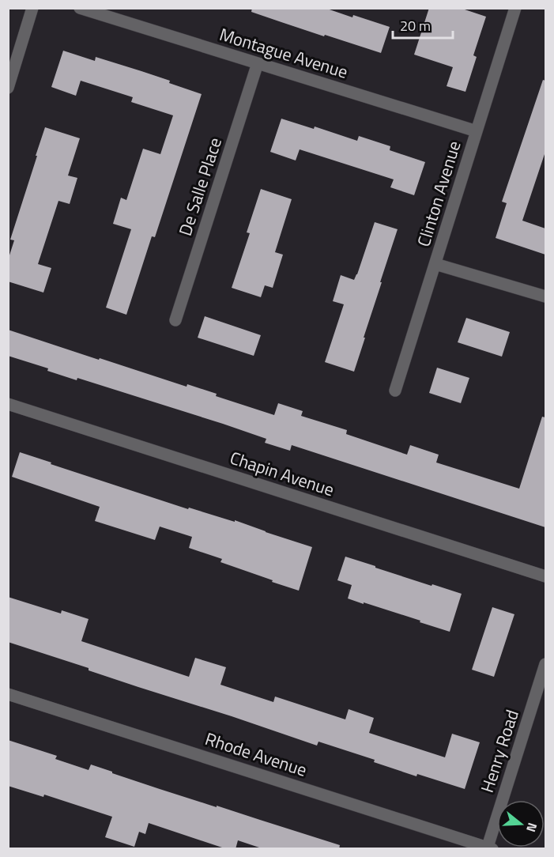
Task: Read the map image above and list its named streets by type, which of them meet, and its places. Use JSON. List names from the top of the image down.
{
  "streets": {
    "street": [
      "Montague Avenue",
      "De Salle Place",
      "Clinton Avenue",
      "Chapin Avenue",
      "Henry Road",
      "Rhode Avenue"
    ]
  },
  "crossings": [
    ["Montague Avenue", "De Salle Place"],
    ["Montague Avenue", "Clinton Avenue"],
    ["Henry Road", "Rhode Avenue"]
  ],
  "scale_bar": "20 m",
  "north": "right"
}
